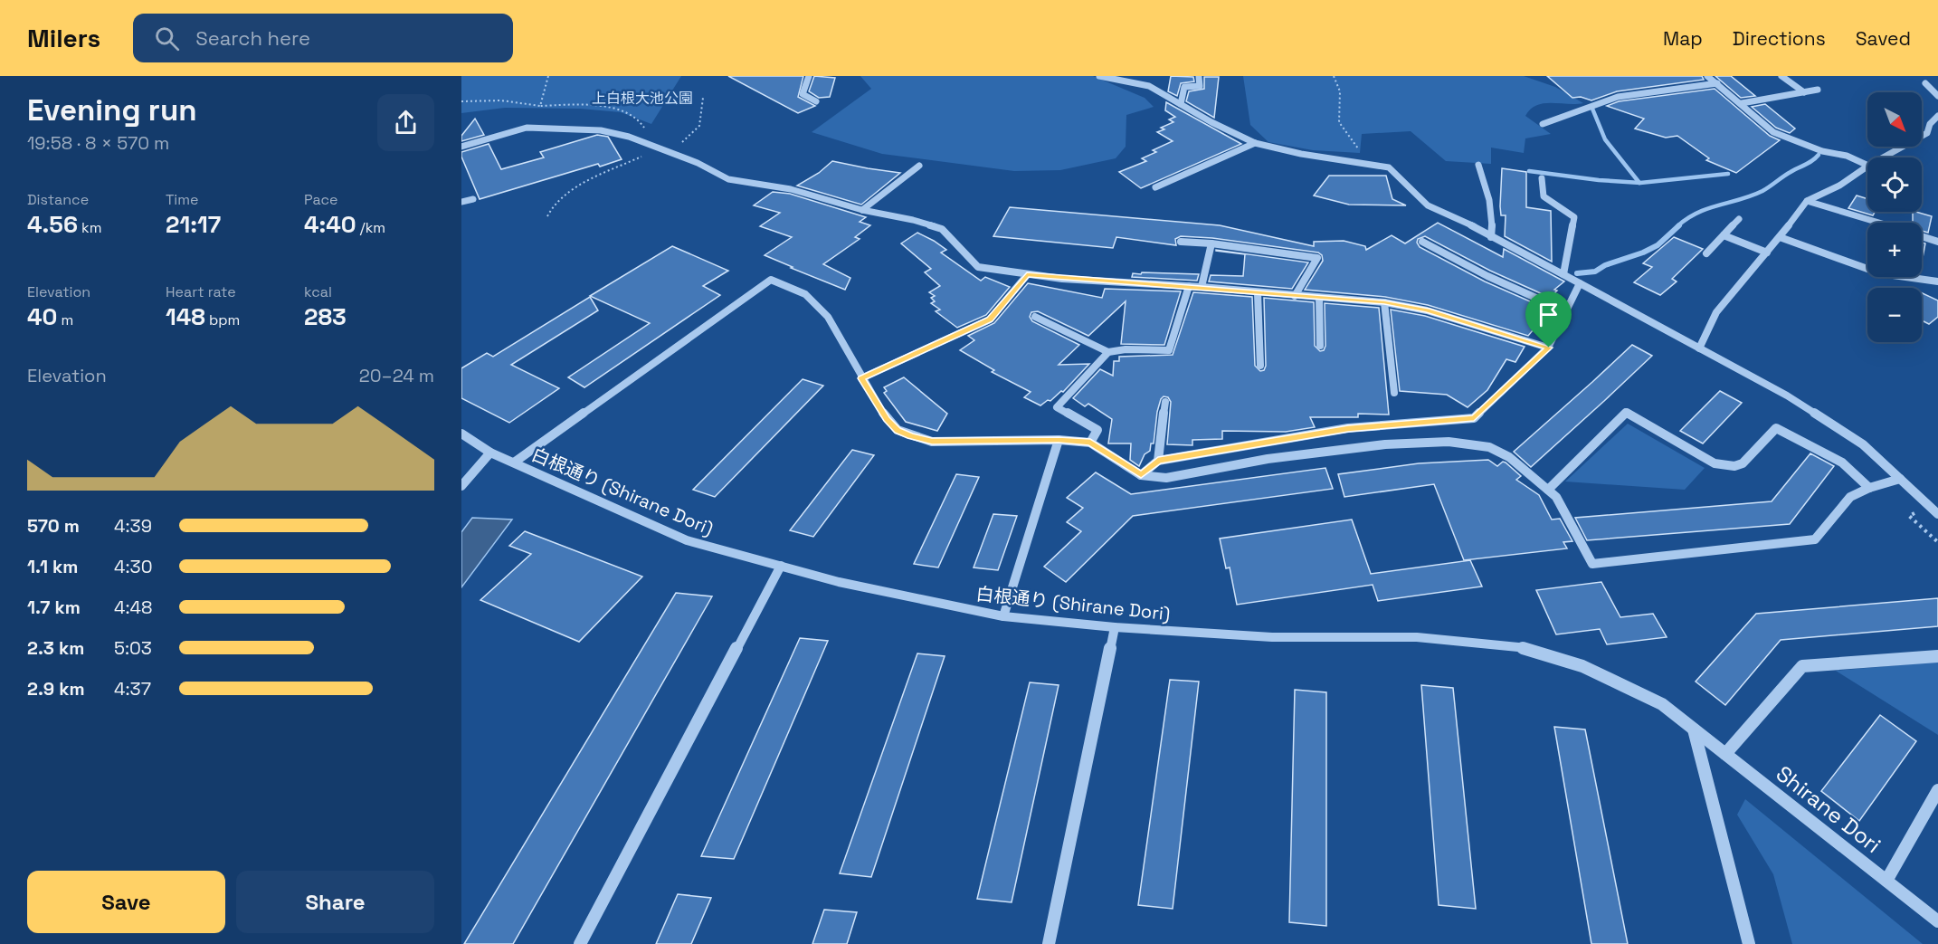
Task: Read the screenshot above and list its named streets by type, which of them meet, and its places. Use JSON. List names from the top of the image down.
{
  "streets": {
    "street": ["白根通り (Shirane Dori)", "Shirane Dori"]
  },
  "crossings": [
    ["白根通り (Shirane Dori)", "Shirane Dori"]
  ],
  "parks": ["上白根大池公園"],
  "north": "bottom right",
  "page": {
    "header": "Milers",
    "search": "Search here",
    "nav": ["Map", "Directions", "Saved"],
    "heading": ["Evening run", "19:58 · 8 × 570 m"],
    "map_buttons": ["+", "−"],
    "stats": [
      ["Distance", "4.56 km"],
      ["Time", "21:17"],
      ["Pace", "4:40 /km"],
      ["Elevation", "40 m"],
      ["Heart rate", "148 bpm"],
      ["kcal", "283"]
    ],
    "chart": ["Elevation", "20–24 m"],
    "list": [
      {
        "name": "570 m",
        "note": "4:39"
      },
      {
        "name": "1.1 km",
        "note": "4:30"
      },
      {
        "name": "1.7 km",
        "note": "4:48"
      },
      {
        "name": "2.3 km",
        "note": "5:03"
      },
      {
        "name": "2.9 km",
        "note": "4:37"
      }
    ],
    "buttons": ["Save", "Share"]
  }
}
